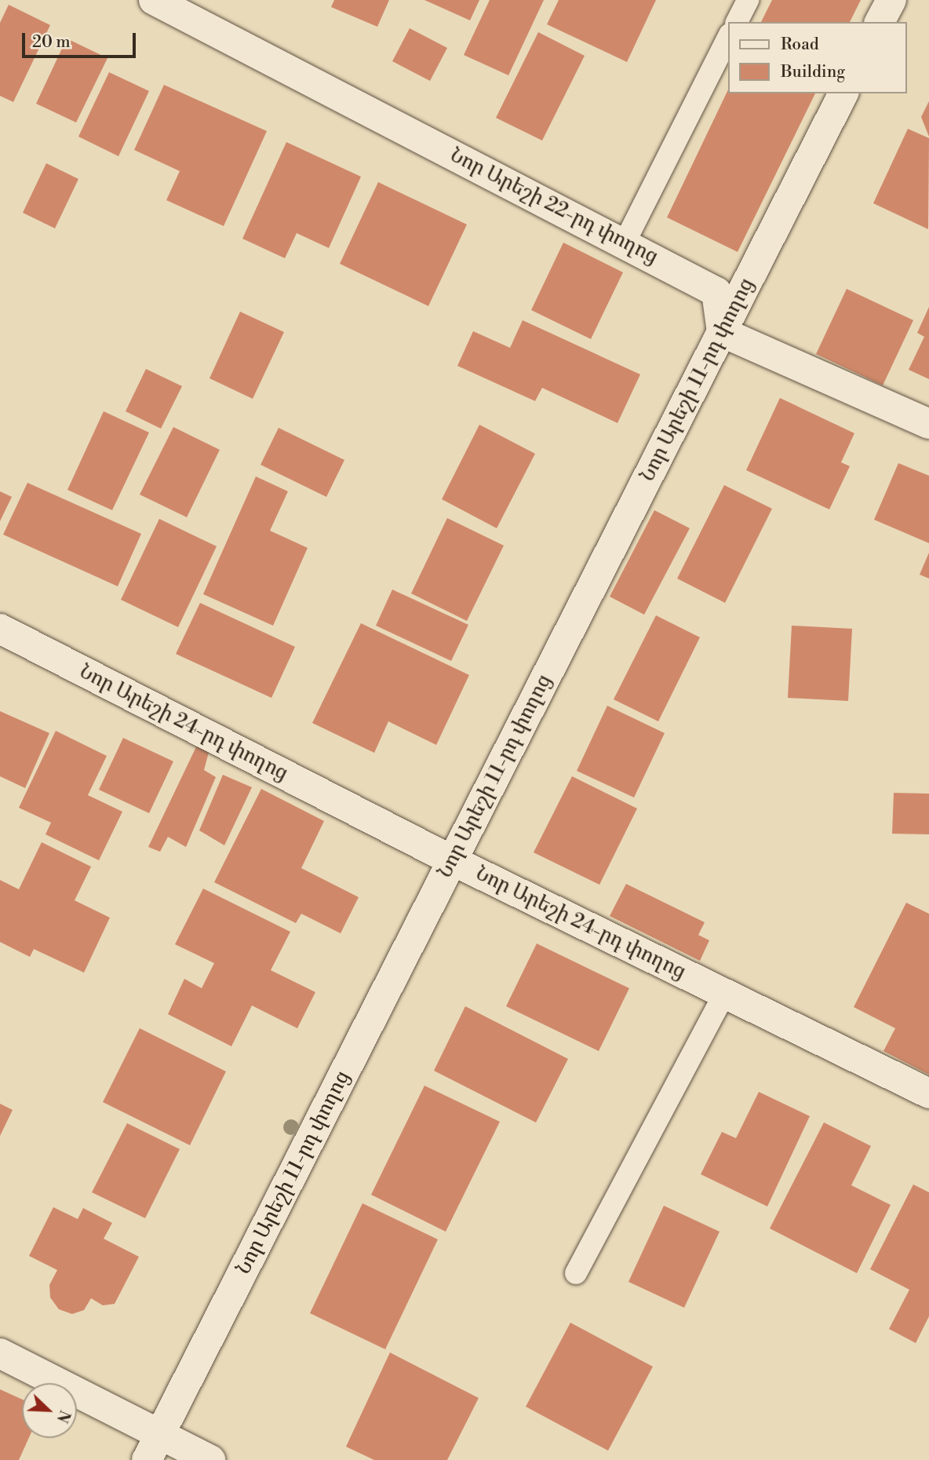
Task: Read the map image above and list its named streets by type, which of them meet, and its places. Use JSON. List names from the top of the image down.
{
  "streets": {
    "street": ["Նոր Արեշի 22-րդ փողոց", "Նոր Արեշի 11-րդ փողոց", "Նոր Արեշի 24-րդ փողոց"]
  },
  "crossings": [
    ["Նոր Արեշի 22-րդ փողոց", "Նոր Արեշի 11-րդ փողոց"],
    ["Նոր Արեշի 11-րդ փողոց", "Նոր Արեշի 24-րդ փողոց"]
  ],
  "legend": ["Road", "Building"],
  "scale_bar": "20 m",
  "north": "bottom right"
}
